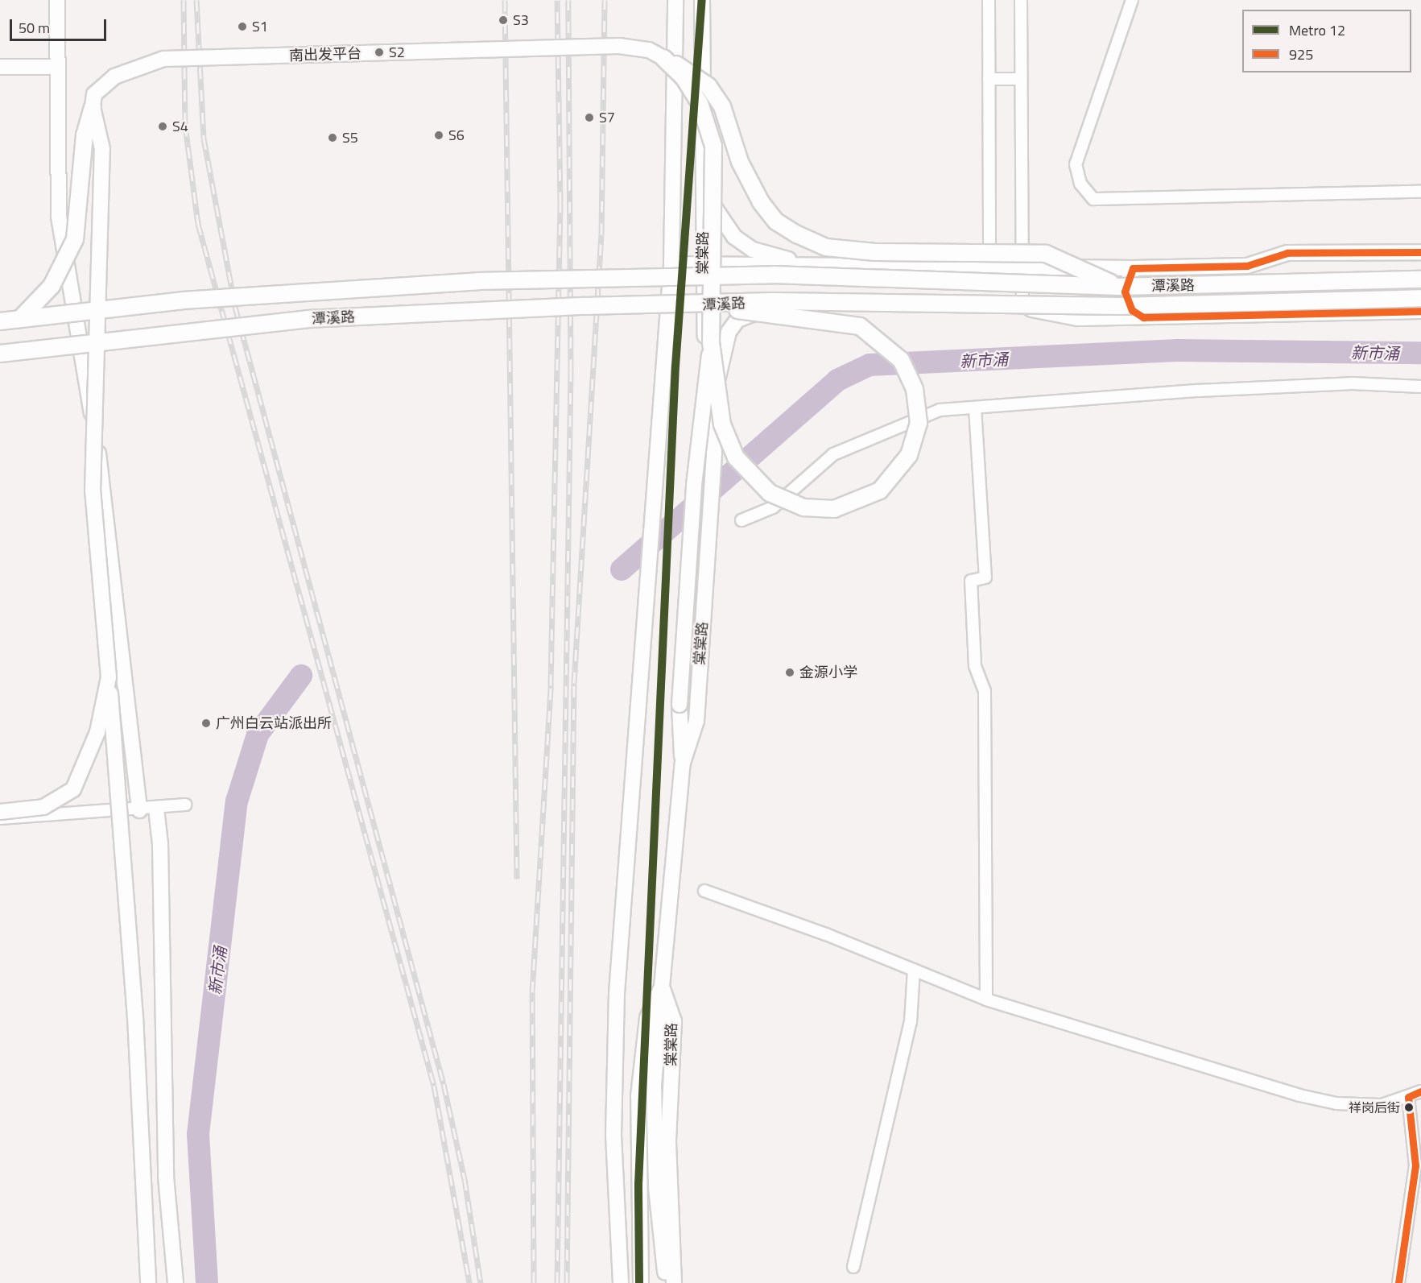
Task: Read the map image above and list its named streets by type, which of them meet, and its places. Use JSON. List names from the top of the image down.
{
  "streets": {
    "main road": ["潭溪路"],
    "street": ["南出发平台", "棠棠路"]
  },
  "water": ["新市涌"],
  "places": [
    "S3",
    "S1",
    "S2",
    "S7",
    "S4",
    "S6",
    "S5",
    "金源小学",
    "广州白云站派出所",
    "祥岗后街"
  ],
  "lines": ["metro line 12", "transit line 925"],
  "legend": ["Metro 12", "925"],
  "scale_bar": "50 m"
}
